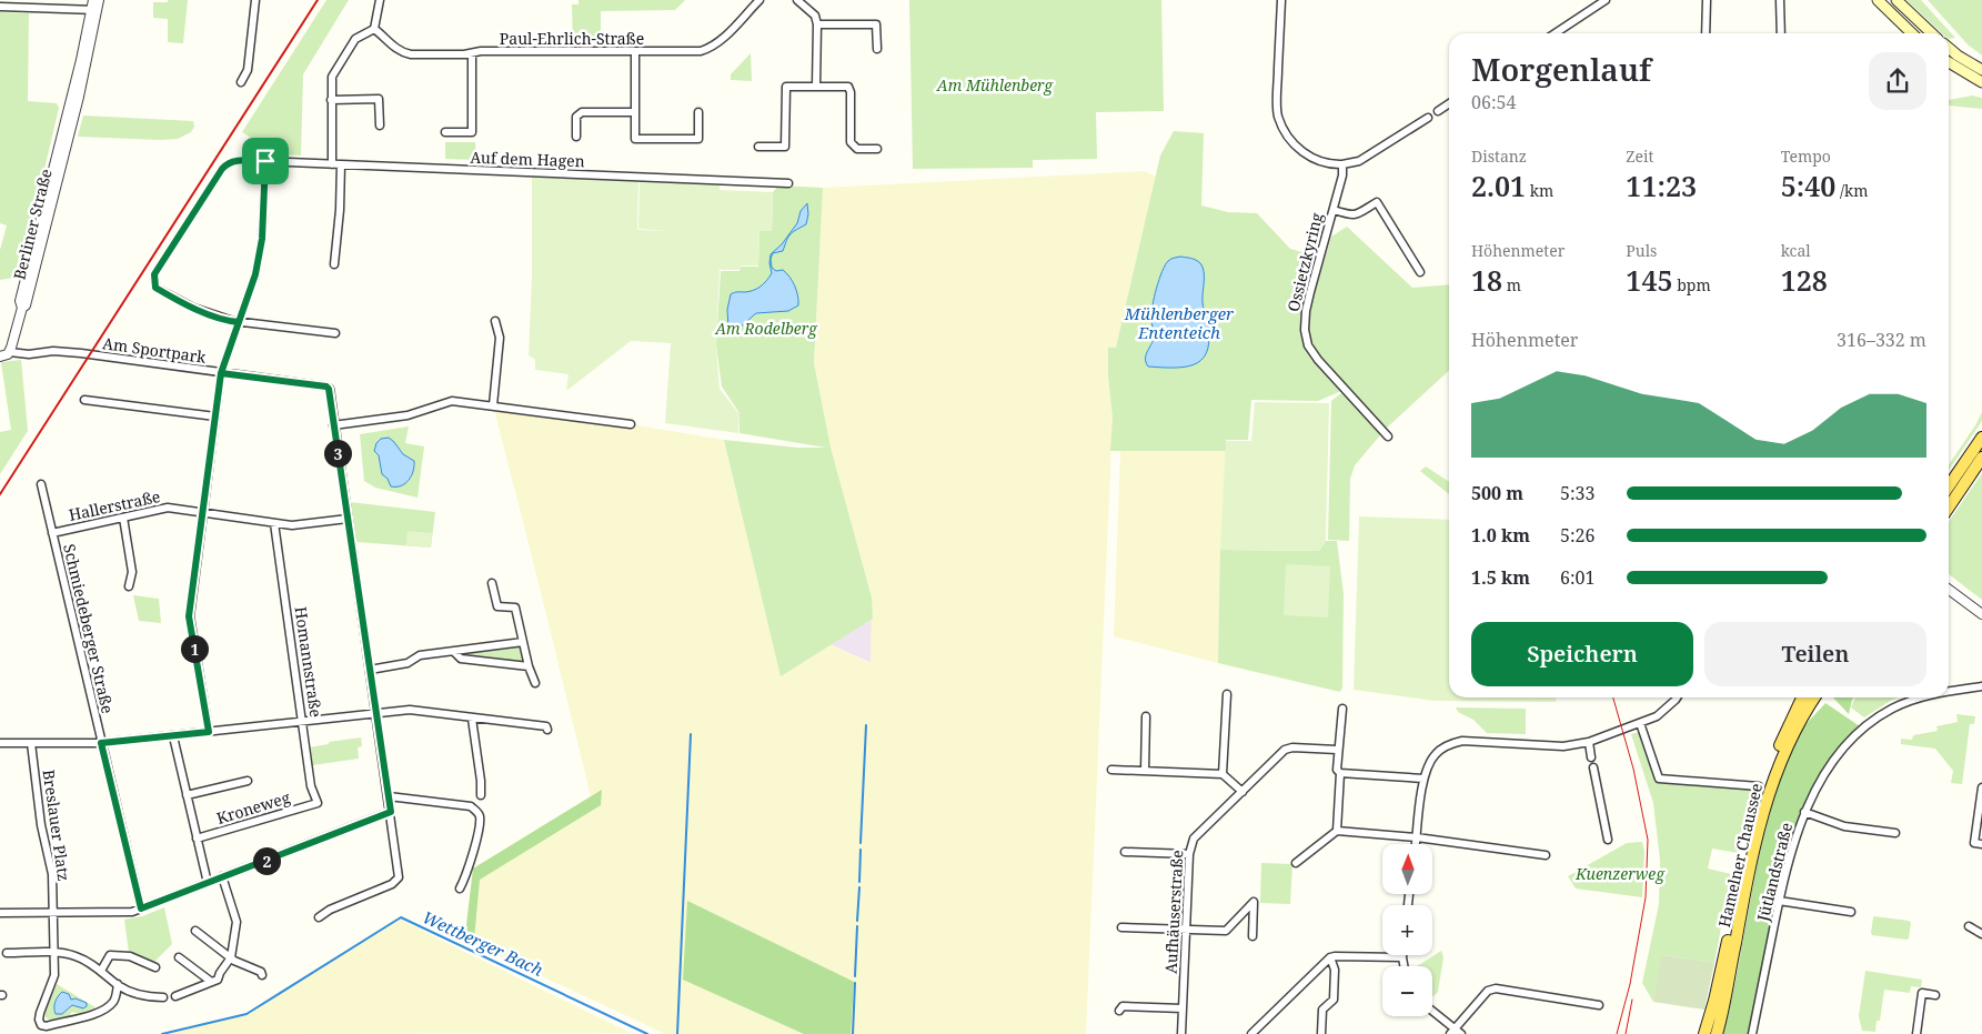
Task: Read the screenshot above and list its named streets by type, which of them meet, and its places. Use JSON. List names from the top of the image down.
{
  "streets": {
    "main road": ["Hamelner Chaussee"],
    "street": [
      "Paul-Ehrlich-Straße",
      "Auf dem Hagen",
      "Berliner Straße",
      "Ossietzkyring",
      "Am Sportpark",
      "Hallerstraße",
      "Schmiedeberger Straße",
      "Homannstraße",
      "Kroneweg",
      "Breslauer Platz",
      "Jütlandstraße",
      "Aufhäuserstraße"
    ]
  },
  "crossings": [
    ["Berliner Straße", "Am Sportpark"],
    ["Hallerstraße", "Schmiedeberger Straße"],
    ["Hallerstraße", "Homannstraße"],
    ["Homannstraße", "Kroneweg"]
  ],
  "water": ["Mühlenberger Ententeich", "Wettberger Bach"],
  "parks": ["Am Mühlenberg", "Am Rodelberg", "Kuenzerweg"],
  "north": "top",
  "page": {
    "heading": ["Morgenlauf", "06:54"],
    "stats": [
      ["Distanz", "2.01 km"],
      ["Zeit", "11:23"],
      ["Tempo", "5:40 /km"],
      ["Höhenmeter", "18 m"],
      ["Puls", "145 bpm"],
      ["kcal", "128"]
    ],
    "chart": ["Höhenmeter", "316–332 m"],
    "pins": ["3", "1", "2"],
    "list": [
      {
        "name": "500 m",
        "note": "5:33"
      },
      {
        "name": "1.0 km",
        "note": "5:26"
      },
      {
        "name": "1.5 km",
        "note": "6:01"
      }
    ],
    "buttons": ["Speichern", "Teilen"],
    "map_buttons": ["+", "−"]
  }
}
